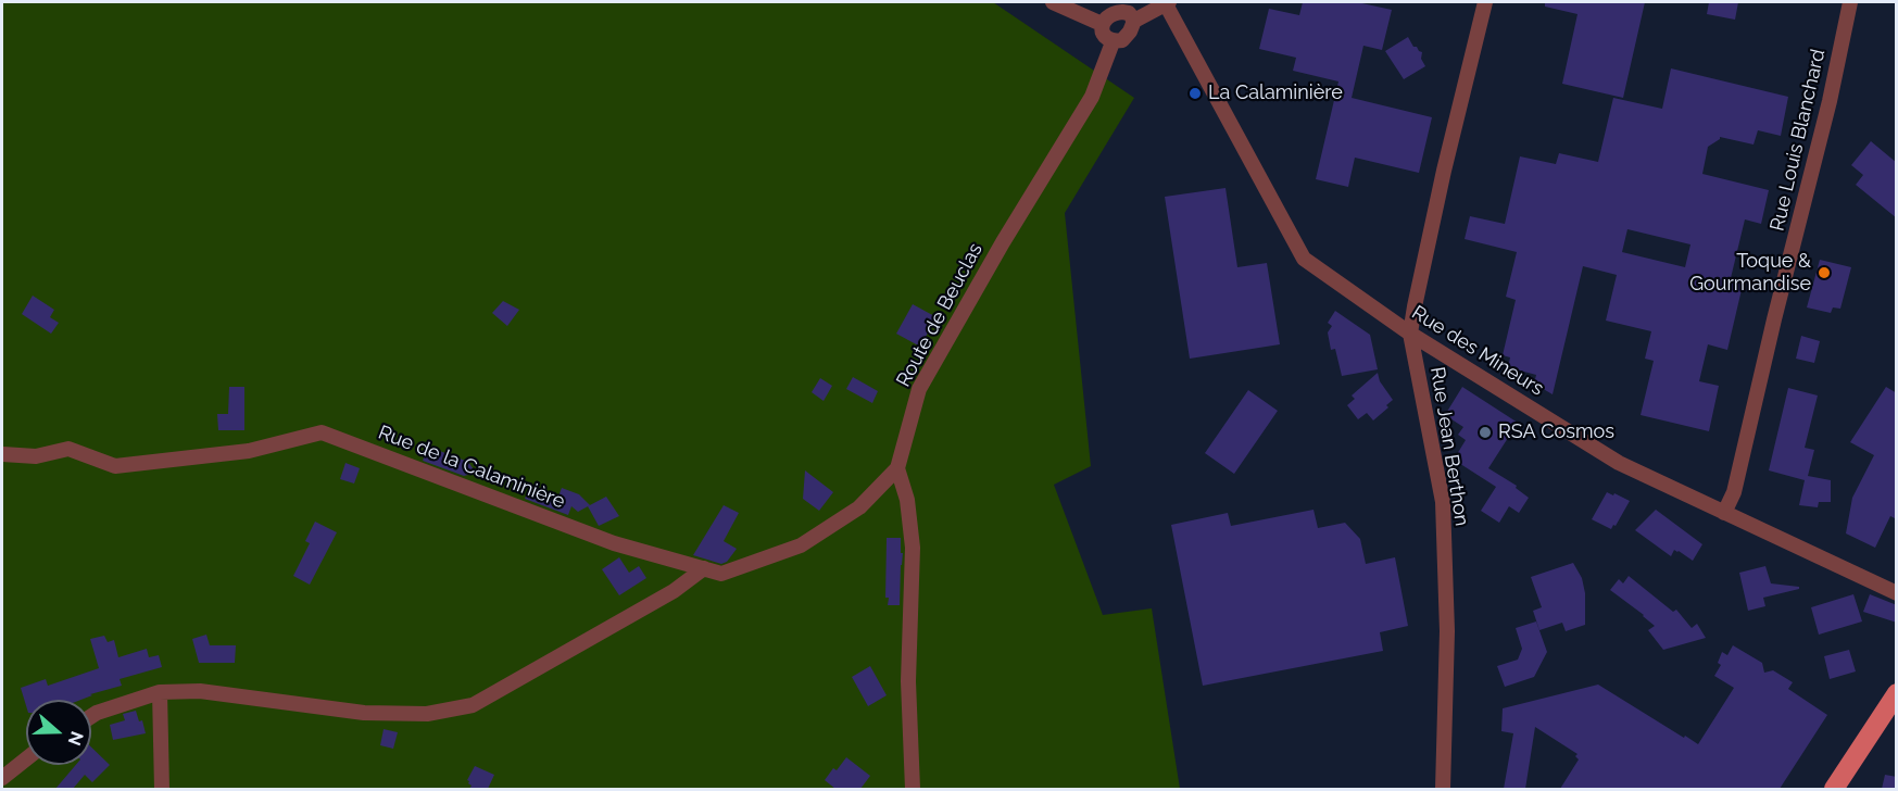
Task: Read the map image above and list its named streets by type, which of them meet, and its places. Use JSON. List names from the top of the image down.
{
  "streets": {
    "street": [
      "Rue Louis Blanchard",
      "Route de Beuclas",
      "Rue des Mineurs",
      "Rue Jean Berthon",
      "Rue de la Calaminière"
    ]
  },
  "crossings": [
    ["Rue Louis Blanchard", "Rue des Mineurs"],
    ["Route de Beuclas", "Rue de la Calaminière"],
    ["Rue des Mineurs", "Rue Jean Berthon"]
  ],
  "places": ["La Calaminière", "Toque & Gourmandise", "RSA Cosmos"],
  "north": "right"
}
